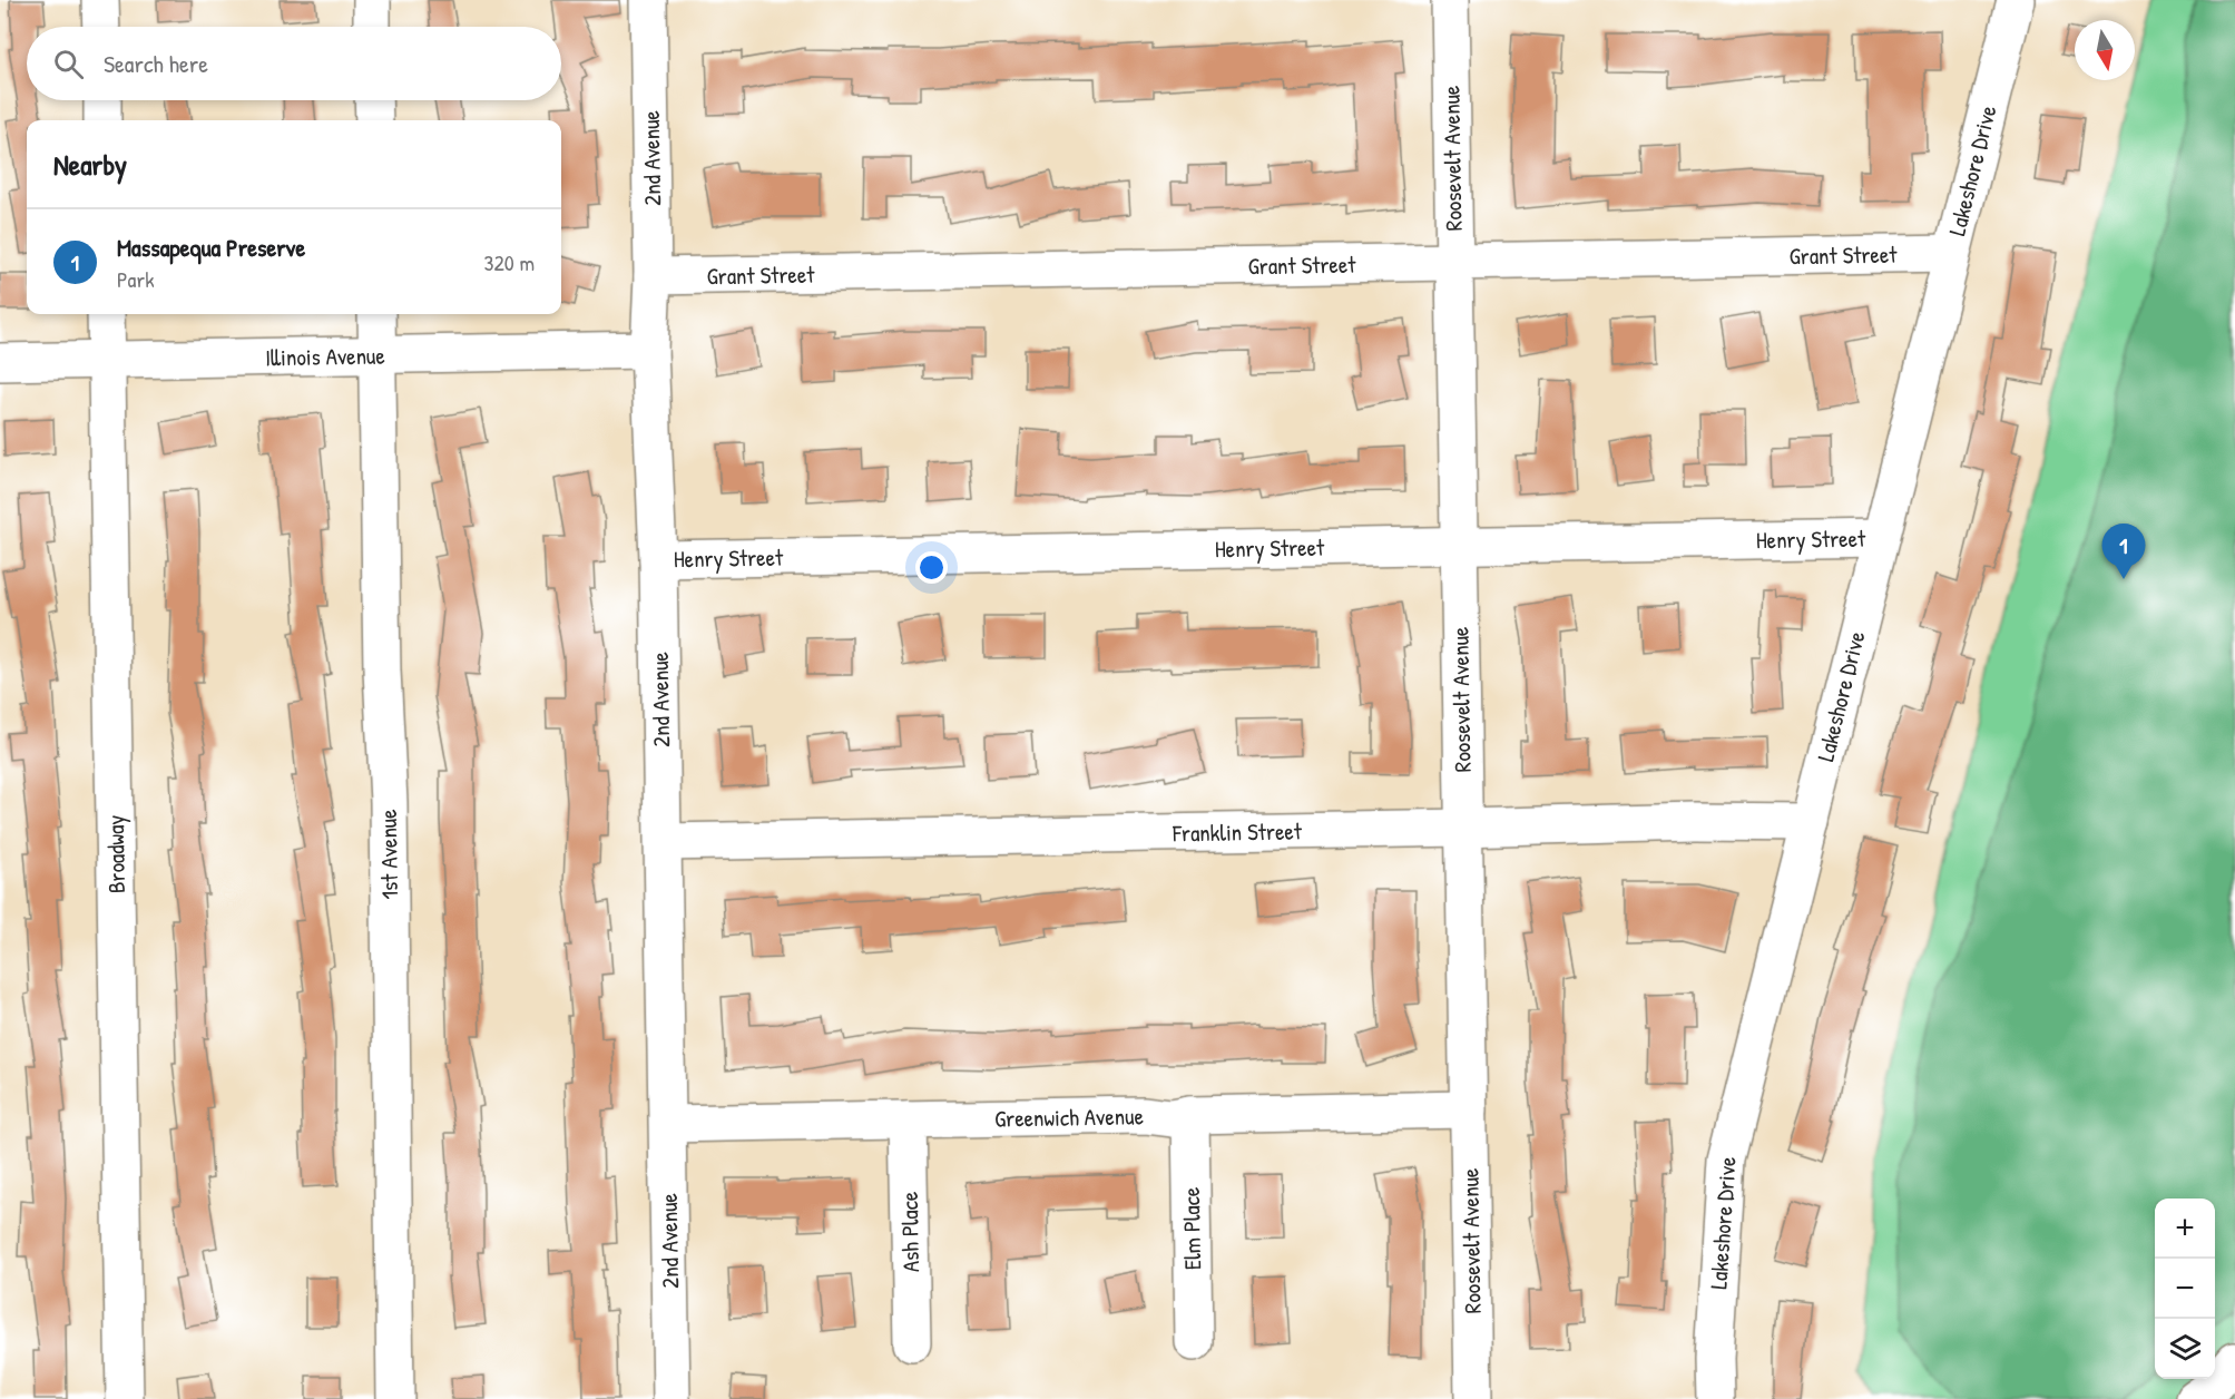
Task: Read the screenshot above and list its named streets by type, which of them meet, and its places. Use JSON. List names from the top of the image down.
{
  "streets": {
    "street": [
      "2nd Avenue",
      "Roosevelt Avenue",
      "Lakeshore Drive",
      "Grant Street",
      "Illinois Avenue",
      "Henry Street",
      "Franklin Street",
      "Broadway",
      "1st Avenue",
      "Greenwich Avenue",
      "Elm Place",
      "Ash Place"
    ]
  },
  "crossings": [
    ["2nd Avenue", "Grant Street"],
    ["2nd Avenue", "Illinois Avenue"],
    ["2nd Avenue", "Henry Street"],
    ["2nd Avenue", "Franklin Street"],
    ["2nd Avenue", "Greenwich Avenue"],
    ["Roosevelt Avenue", "Grant Street"],
    ["Roosevelt Avenue", "Henry Street"],
    ["Roosevelt Avenue", "Franklin Street"],
    ["Roosevelt Avenue", "Greenwich Avenue"],
    ["Lakeshore Drive", "Grant Street"],
    ["Lakeshore Drive", "Henry Street"],
    ["Lakeshore Drive", "Franklin Street"],
    ["Illinois Avenue", "Broadway"],
    ["Illinois Avenue", "1st Avenue"],
    ["Greenwich Avenue", "Elm Place"],
    ["Greenwich Avenue", "Ash Place"]
  ],
  "north": "bottom",
  "page": {
    "search": "Search here",
    "heading": "Nearby",
    "list": [
      {
        "mark": "1",
        "name": "Massapequa Preserve",
        "note": "Park",
        "value": "320 m"
      }
    ],
    "pins": "1",
    "map_buttons": ["+", "−"]
  }
}
